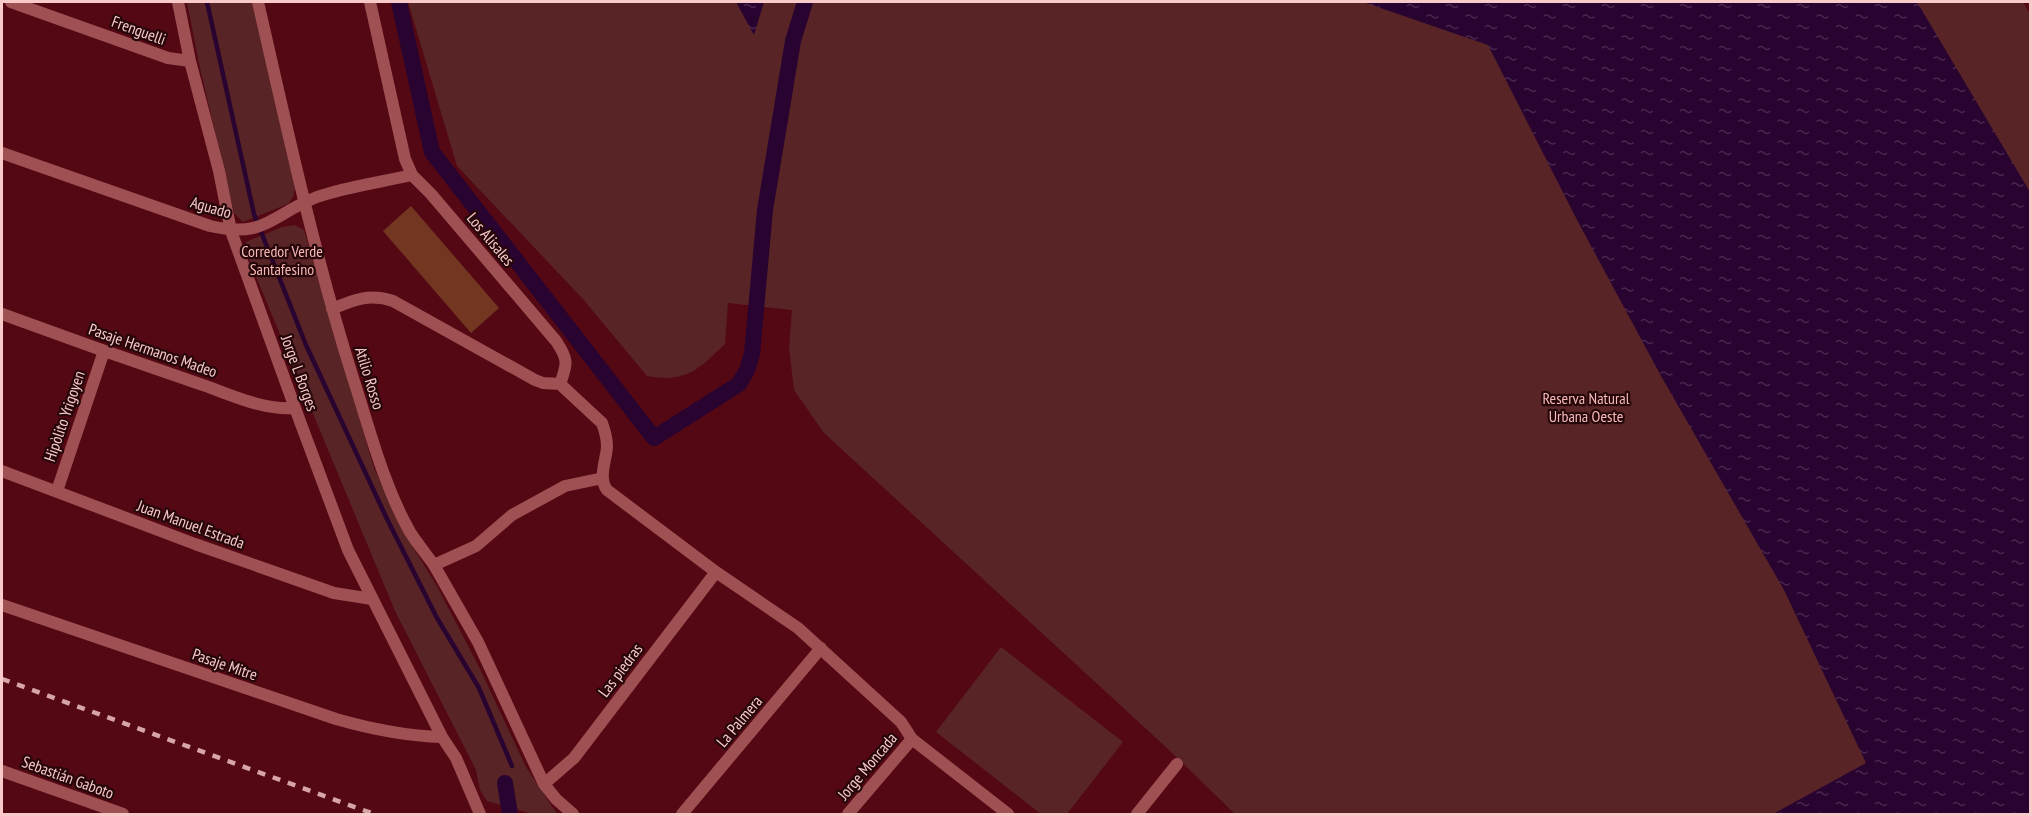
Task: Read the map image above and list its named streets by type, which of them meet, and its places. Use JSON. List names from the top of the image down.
{
  "streets": {
    "street": [
      "Frenguelli",
      "Aguado",
      "Los Alisales",
      "Pasaje Hermanos Madeo",
      "Jorge L Borges",
      "Atilio Rosso",
      "Hipòlito Yrigoyen",
      "Juan Manuel Estrada",
      "Pasaje Mitre",
      "Las piedras",
      "La Palmera",
      "Jorge Moncada",
      "Sebastián Gaboto"
    ]
  },
  "crossings": [
    ["Frenguelli", "Jorge L Borges"],
    ["Aguado", "Los Alisales"],
    ["Aguado", "Jorge L Borges"],
    ["Aguado", "Atilio Rosso"],
    ["Pasaje Hermanos Madeo", "Jorge L Borges"],
    ["Pasaje Hermanos Madeo", "Hipòlito Yrigoyen"],
    ["Jorge L Borges", "Juan Manuel Estrada"],
    ["Jorge L Borges", "Pasaje Mitre"],
    ["Atilio Rosso", "Las piedras"],
    ["Hipòlito Yrigoyen", "Juan Manuel Estrada"]
  ],
  "parks": ["Corredor Verde Santafesino", "Reserva Natural Urbana Oeste"]
}
